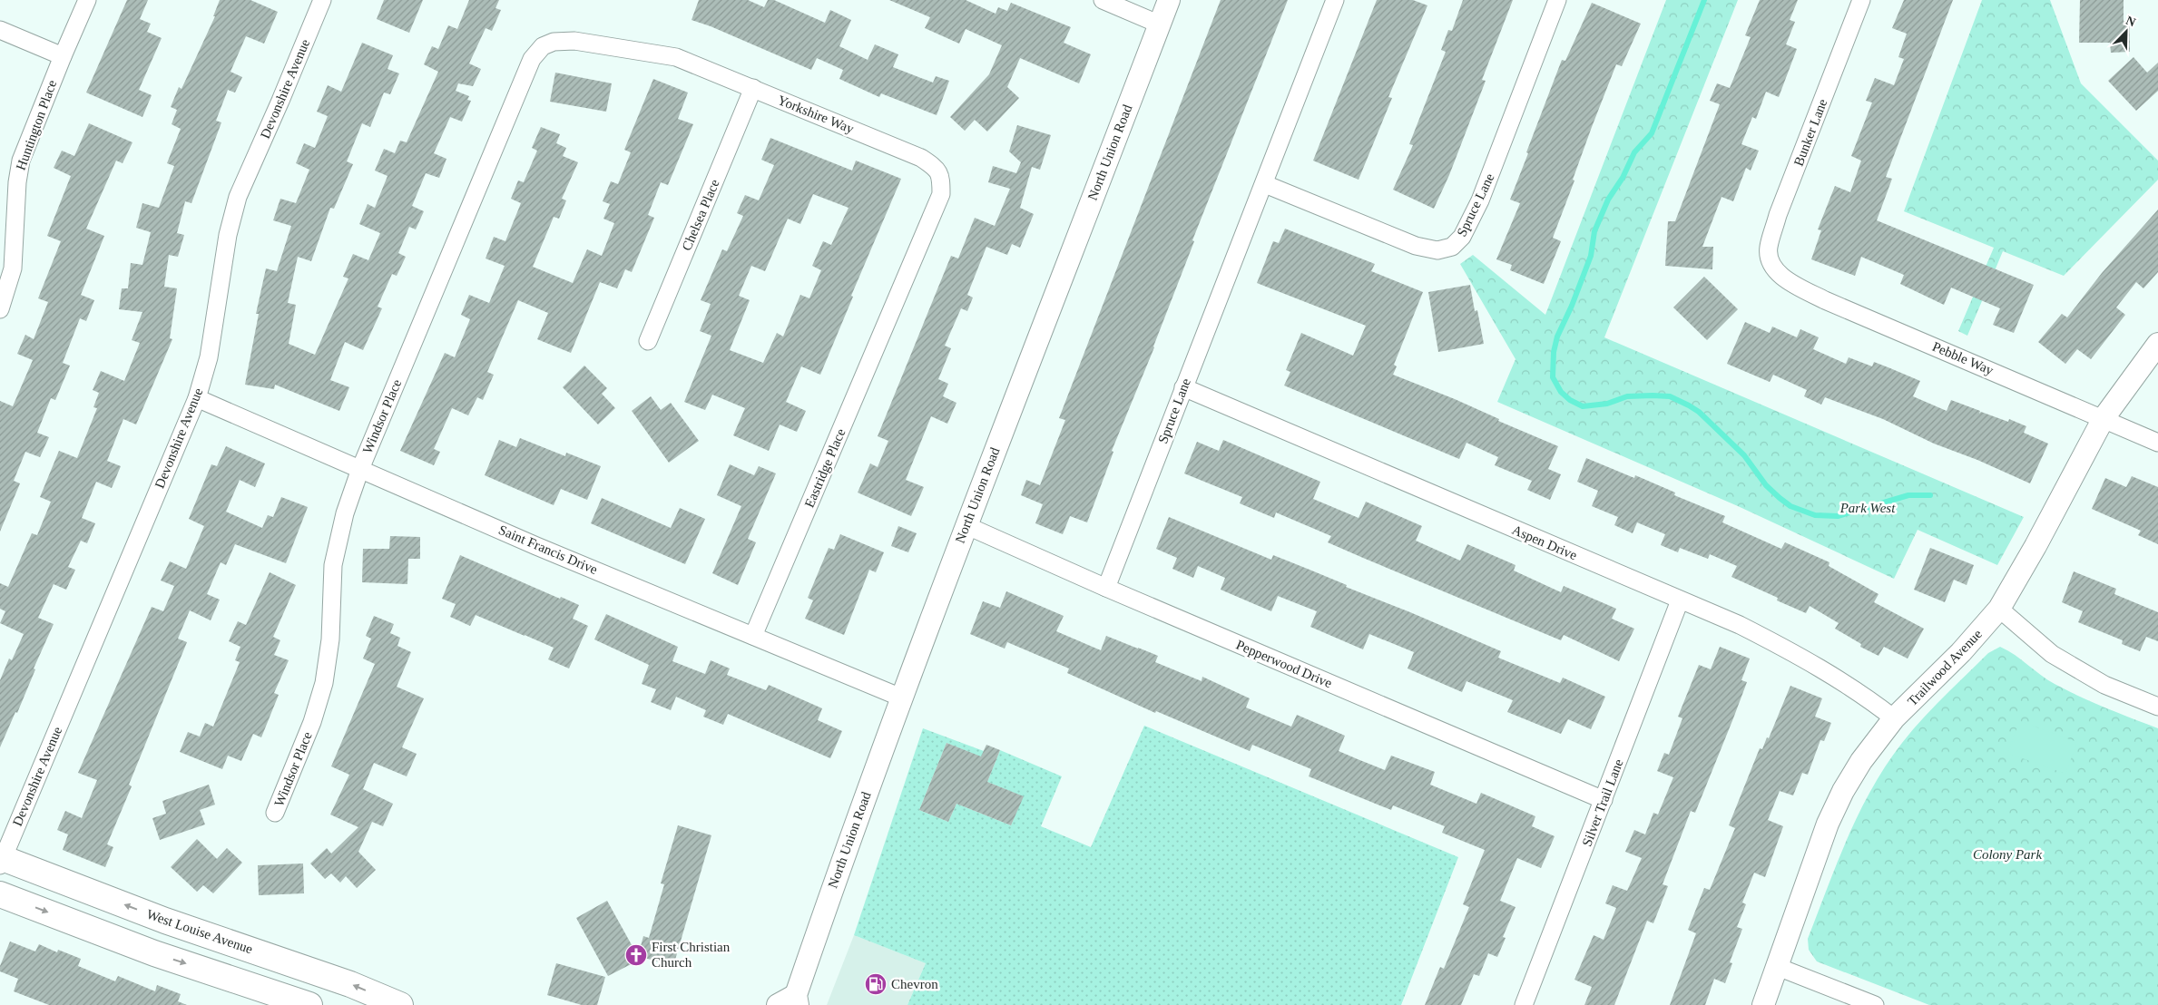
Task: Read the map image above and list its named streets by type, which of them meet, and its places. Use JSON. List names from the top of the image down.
{
  "streets": {
    "main road": ["West Louise Avenue"],
    "street": [
      "Devonshire Avenue",
      "Yorkshire Way",
      "Huntington Place",
      "Bunker Lane",
      "North Union Road",
      "Spruce Lane",
      "Chelsea Place",
      "Pebble Way",
      "Windsor Place",
      "Eastridge Place",
      "Aspen Drive",
      "Saint Francis Drive",
      "Pepperwood Drive",
      "Trailwood Avenue",
      "Silver Trail Lane"
    ]
  },
  "crossings": [
    ["Devonshire Avenue", "Saint Francis Drive"],
    ["Devonshire Avenue", "West Louise Avenue"],
    ["Yorkshire Way", "Chelsea Place"],
    ["Yorkshire Way", "Windsor Place"],
    ["Yorkshire Way", "Eastridge Place"],
    ["Bunker Lane", "Pebble Way"],
    ["North Union Road", "Saint Francis Drive"],
    ["North Union Road", "Pepperwood Drive"],
    ["Spruce Lane", "Aspen Drive"],
    ["Spruce Lane", "Pepperwood Drive"],
    ["Pebble Way", "Trailwood Avenue"],
    ["Windsor Place", "Saint Francis Drive"],
    ["Eastridge Place", "Saint Francis Drive"],
    ["Aspen Drive", "Trailwood Avenue"],
    ["Aspen Drive", "Silver Trail Lane"],
    ["Pepperwood Drive", "Silver Trail Lane"]
  ],
  "parks": ["Park West", "Colony Park"],
  "places": {
    "church": ["First Christian Church"],
    "fuel station": ["Chevron"]
  },
  "north": "top right"
}
